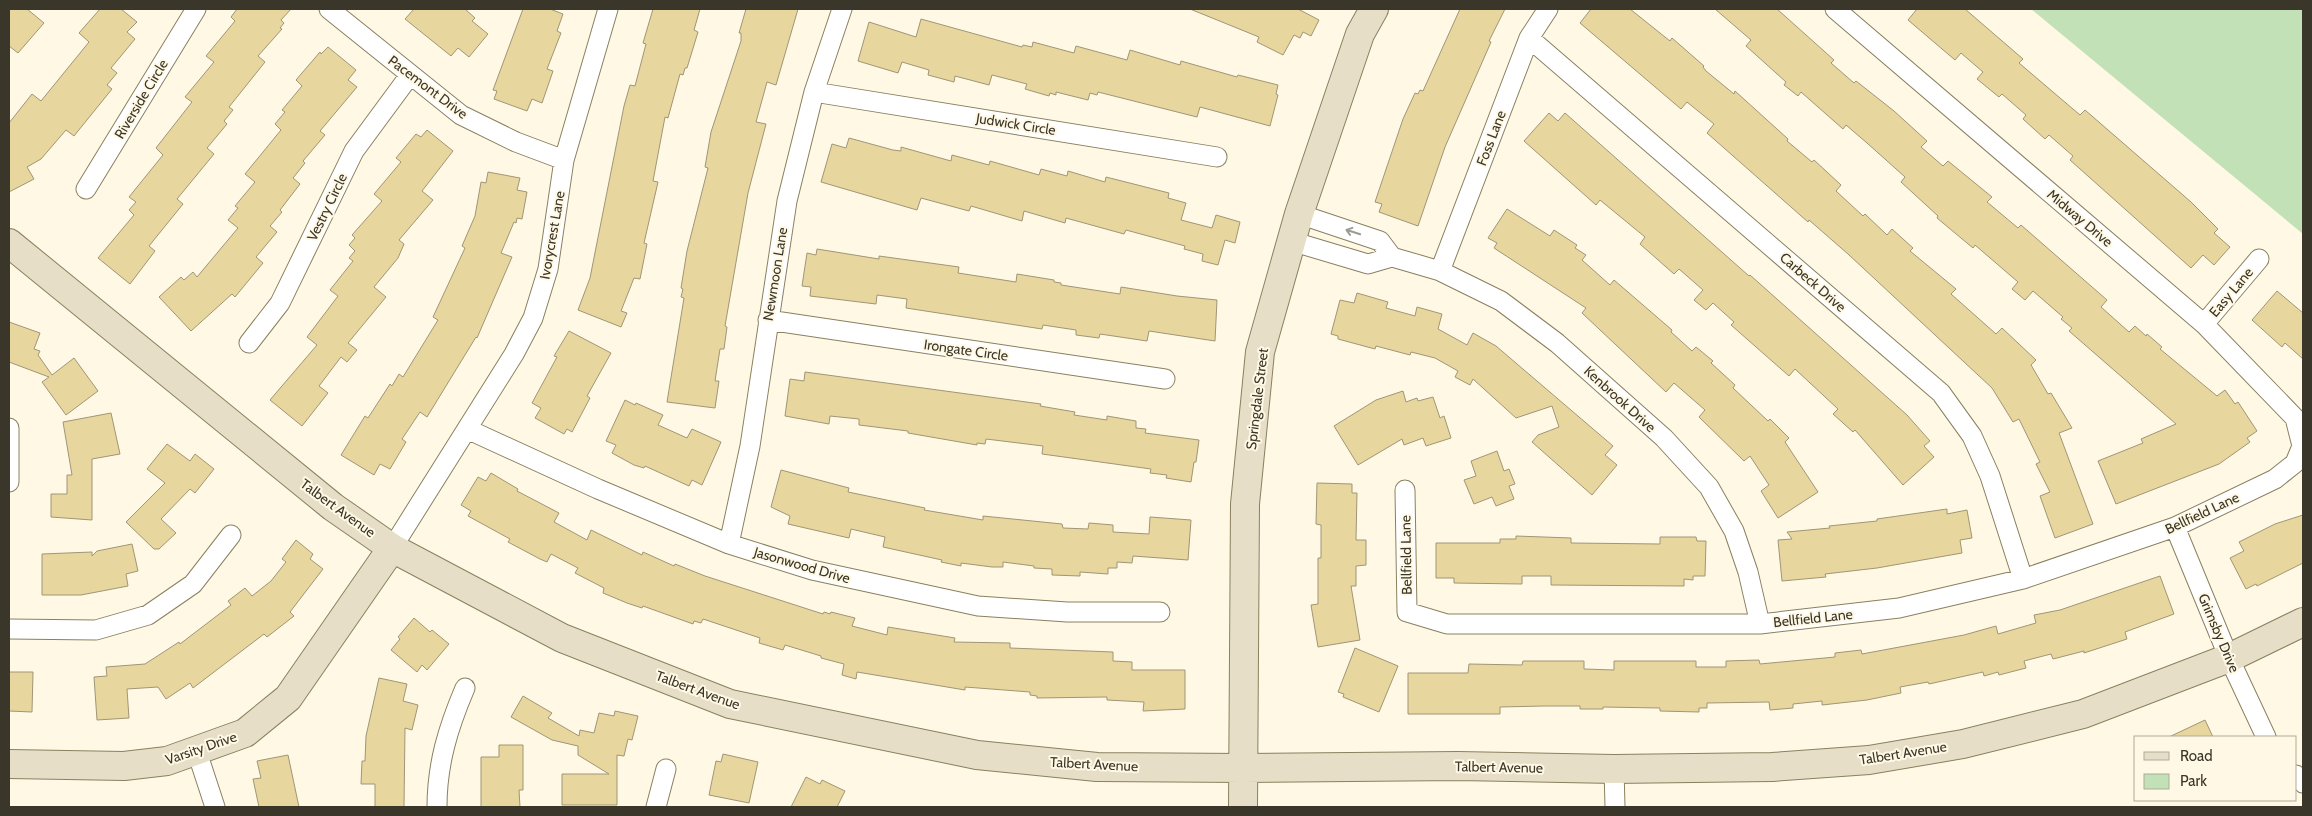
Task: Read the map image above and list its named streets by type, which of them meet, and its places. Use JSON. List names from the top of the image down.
{
  "streets": {
    "street": [
      "Pacemont Drive",
      "Riverside Circle",
      "Judwick Circle",
      "Foss Lane",
      "Vestry Circle",
      "Midway Drive",
      "Ivorycrest Lane",
      "Newmoon Lane",
      "Carbeck Drive",
      "Easy Lane",
      "Irongate Circle",
      "Springdale Street",
      "Kenbrook Drive",
      "Talbert Avenue",
      "Bellfield Lane",
      "Jasonwood Drive",
      "Grimsby Drive",
      "Varsity Drive"
    ]
  },
  "crossings": [
    ["Pacemont Drive", "Vestry Circle"],
    ["Pacemont Drive", "Ivorycrest Lane"],
    ["Judwick Circle", "Newmoon Lane"],
    ["Foss Lane", "Carbeck Drive"],
    ["Foss Lane", "Kenbrook Drive"],
    ["Midway Drive", "Easy Lane"],
    ["Midway Drive", "Bellfield Lane"],
    ["Ivorycrest Lane", "Talbert Avenue"],
    ["Ivorycrest Lane", "Jasonwood Drive"],
    ["Ivorycrest Lane", "Varsity Drive"],
    ["Newmoon Lane", "Irongate Circle"],
    ["Newmoon Lane", "Jasonwood Drive"],
    ["Carbeck Drive", "Bellfield Lane"],
    ["Springdale Street", "Talbert Avenue"],
    ["Kenbrook Drive", "Bellfield Lane"],
    ["Talbert Avenue", "Grimsby Drive"],
    ["Talbert Avenue", "Varsity Drive"],
    ["Bellfield Lane", "Grimsby Drive"]
  ],
  "legend": ["Road", "Park"]
}
